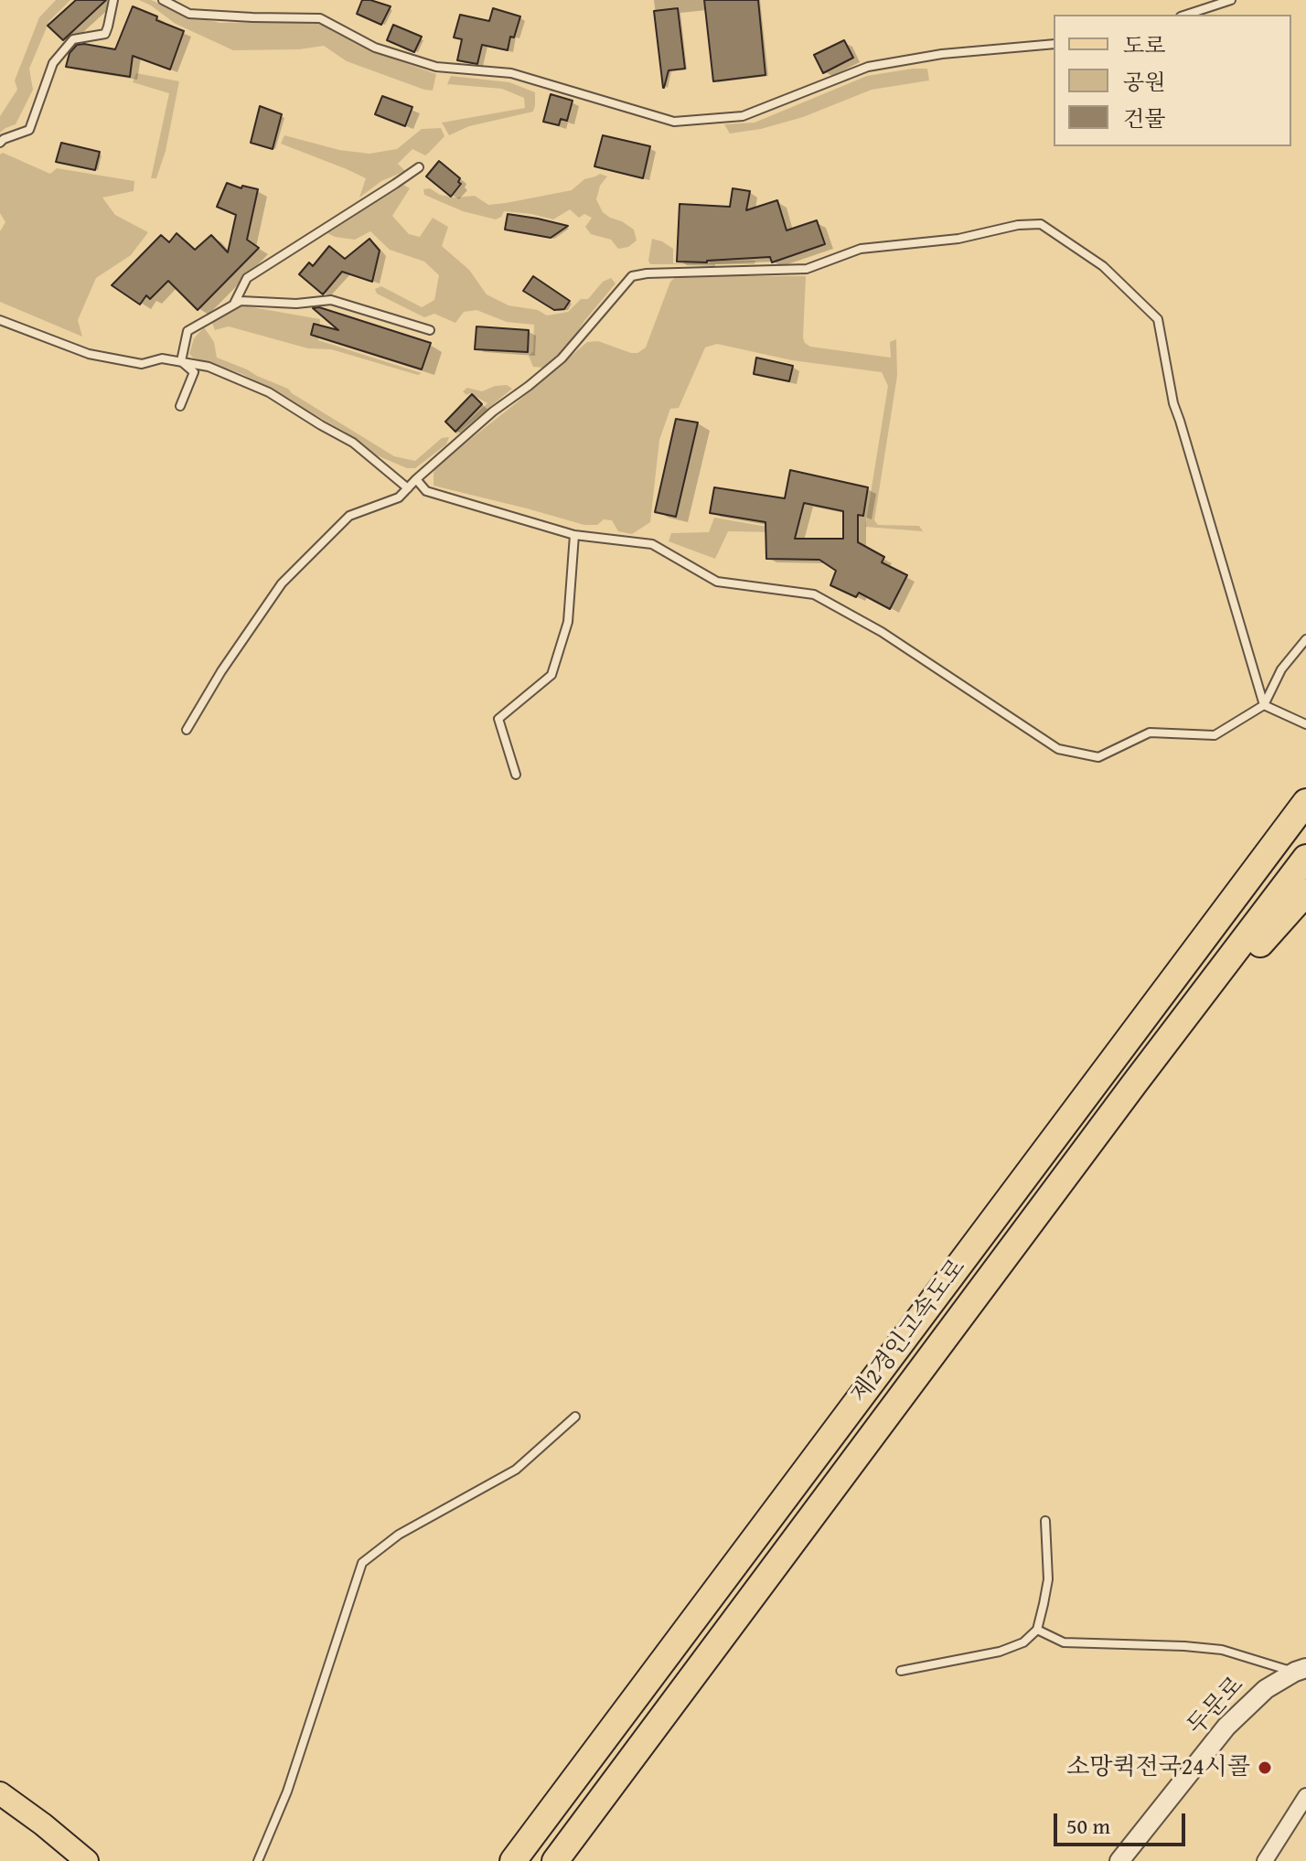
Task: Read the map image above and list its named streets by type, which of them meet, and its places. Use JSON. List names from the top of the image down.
{
  "streets": {
    "highway": ["제2경인고속도로"],
    "street": ["두문로"]
  },
  "places": ["소망퀵전국24시콜"],
  "legend": ["도로", "공원", "건물"],
  "scale_bar": "50 m"
}
